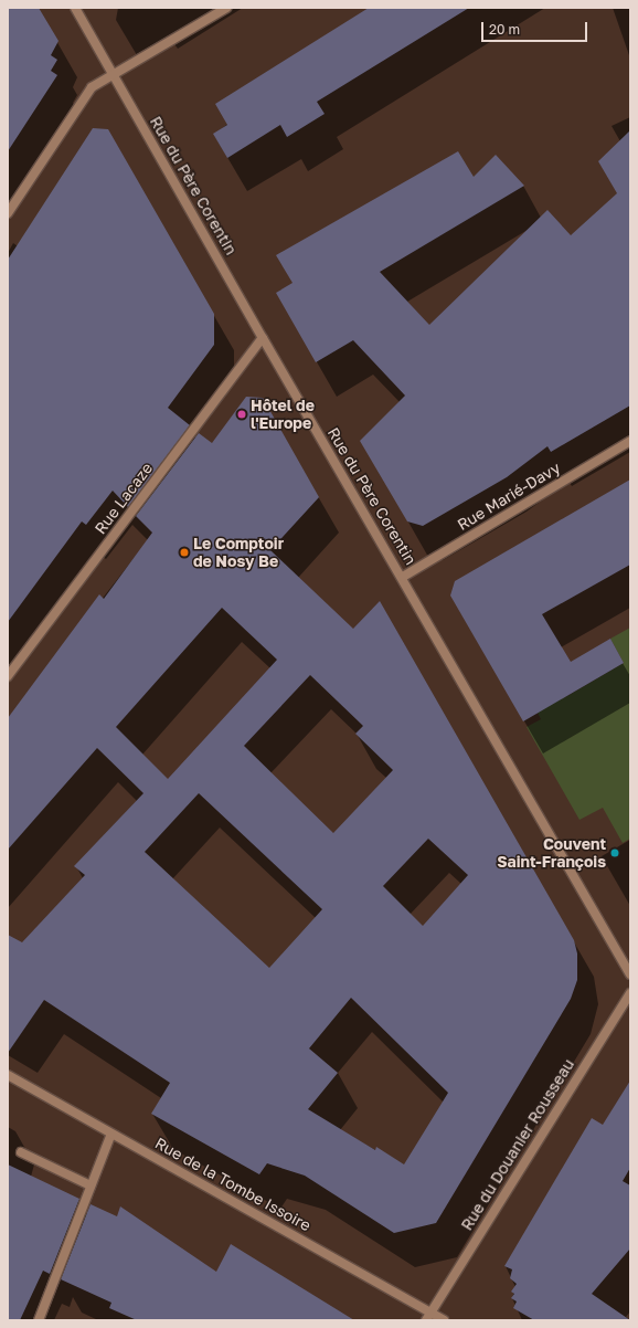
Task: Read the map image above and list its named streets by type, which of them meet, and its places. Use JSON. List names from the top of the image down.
{
  "streets": {
    "street": [
      "Rue du Père Corentin",
      "Rue Marié-Davy",
      "Rue Lacaze",
      "Rue du Douanier Rousseau",
      "Rue de la Tombe Issoire"
    ]
  },
  "crossings": [
    ["Rue du Père Corentin", "Rue Marié-Davy"],
    ["Rue du Père Corentin", "Rue Lacaze"],
    ["Rue du Douanier Rousseau", "Rue de la Tombe Issoire"]
  ],
  "places": ["Hôtel de l'Europe", "Le Comptoir de Nosy Be", "Couvent Saint-François"],
  "scale_bar": "20 m"
}
